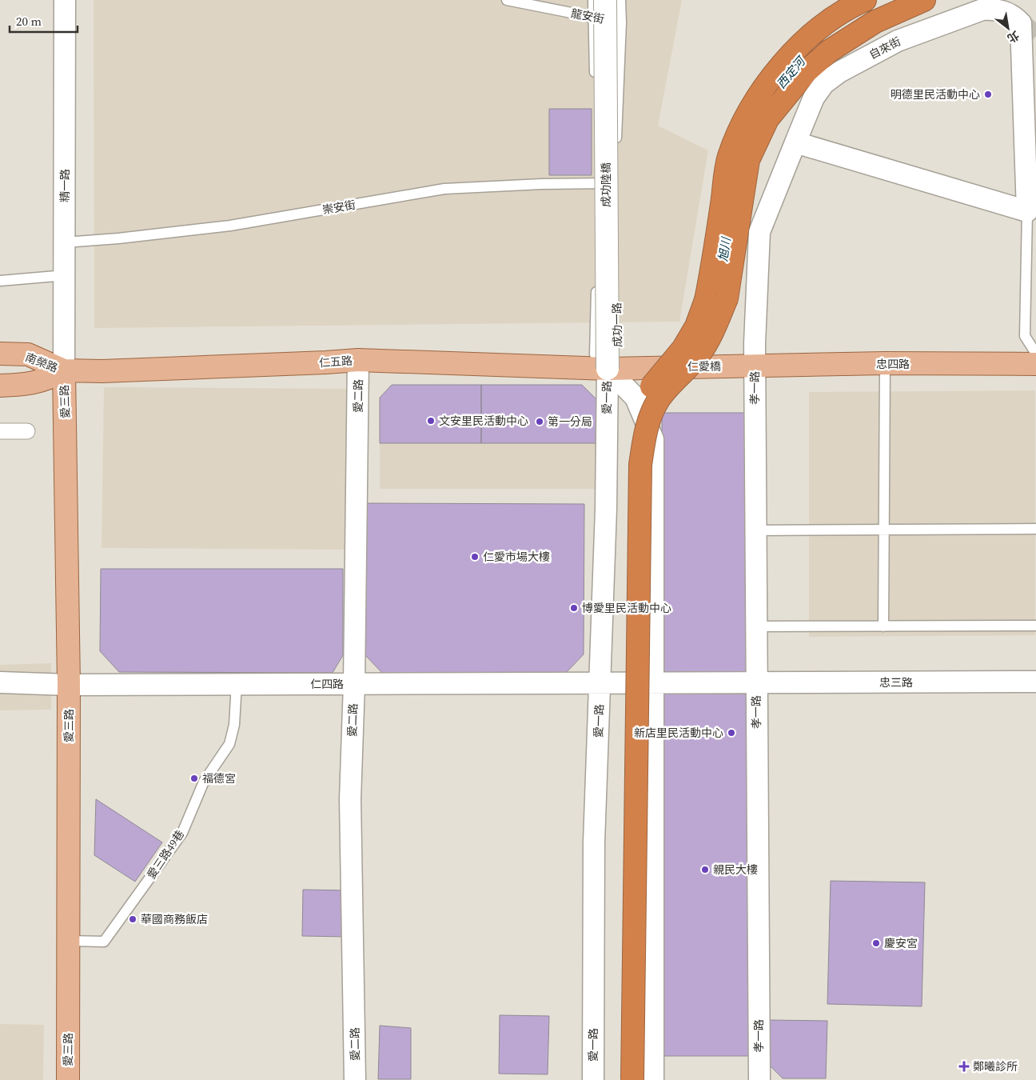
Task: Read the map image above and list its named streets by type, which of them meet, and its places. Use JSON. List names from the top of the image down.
{
  "streets": {
    "main road": [
      "仁五路",
      "南榮路",
      "忠四路",
      "仁愛橋",
      "愛三路"
    ],
    "street": [
      "自來街",
      "成功陸橋",
      "精一路",
      "孝一路",
      "愛二路",
      "愛一路",
      "忠三路",
      "仁四路"
    ],
    "lane": [
      "龍安街",
      "崇安街",
      "成功一路",
      "愛三路49巷"
    ]
  },
  "crossings": [
    ["龍安街", "成功陸橋"],
    ["龍安街", "成功一路"],
    ["自來街", "孝一路"],
    ["成功陸橋", "成功一路"],
    ["成功陸橋", "仁五路"],
    ["成功陸橋", "仁愛橋"],
    ["成功陸橋", "愛一路"],
    ["精一路", "崇安街"],
    ["精一路", "仁五路"],
    ["精一路", "南榮路"],
    ["精一路", "愛三路"],
    ["崇安街", "成功一路"],
    ["成功一路", "仁五路"],
    ["成功一路", "仁愛橋"],
    ["成功一路", "愛一路"],
    ["仁五路", "南榮路"],
    ["仁五路", "仁愛橋"],
    ["仁五路", "愛二路"],
    ["仁五路", "愛一路"],
    ["仁五路", "愛三路"],
    ["南榮路", "愛三路"],
    ["忠四路", "仁愛橋"],
    ["忠四路", "孝一路"],
    ["仁愛橋", "孝一路"],
    ["仁愛橋", "愛一路"],
    ["孝一路", "忠三路"],
    ["愛二路", "仁四路"],
    ["愛一路", "忠三路"],
    ["愛一路", "仁四路"],
    ["愛三路", "仁四路"],
    ["愛三路", "愛三路49巷"],
    ["忠三路", "仁四路"],
    ["仁四路", "愛三路49巷"]
  ],
  "water": ["西定河", "旭川"],
  "places": {
    "other": [
      "明德里民活動中心",
      "文安里民活動中心",
      "第一分局",
      "仁愛市場大樓",
      "博愛里民活動中心",
      "新店里民活動中心",
      "福德宮",
      "親民大樓",
      "華國商務飯店",
      "慶安宮"
    ],
    "health": ["鄭曦診所"]
  },
  "scale_bar": "20 m",
  "north": "bottom right"
}
